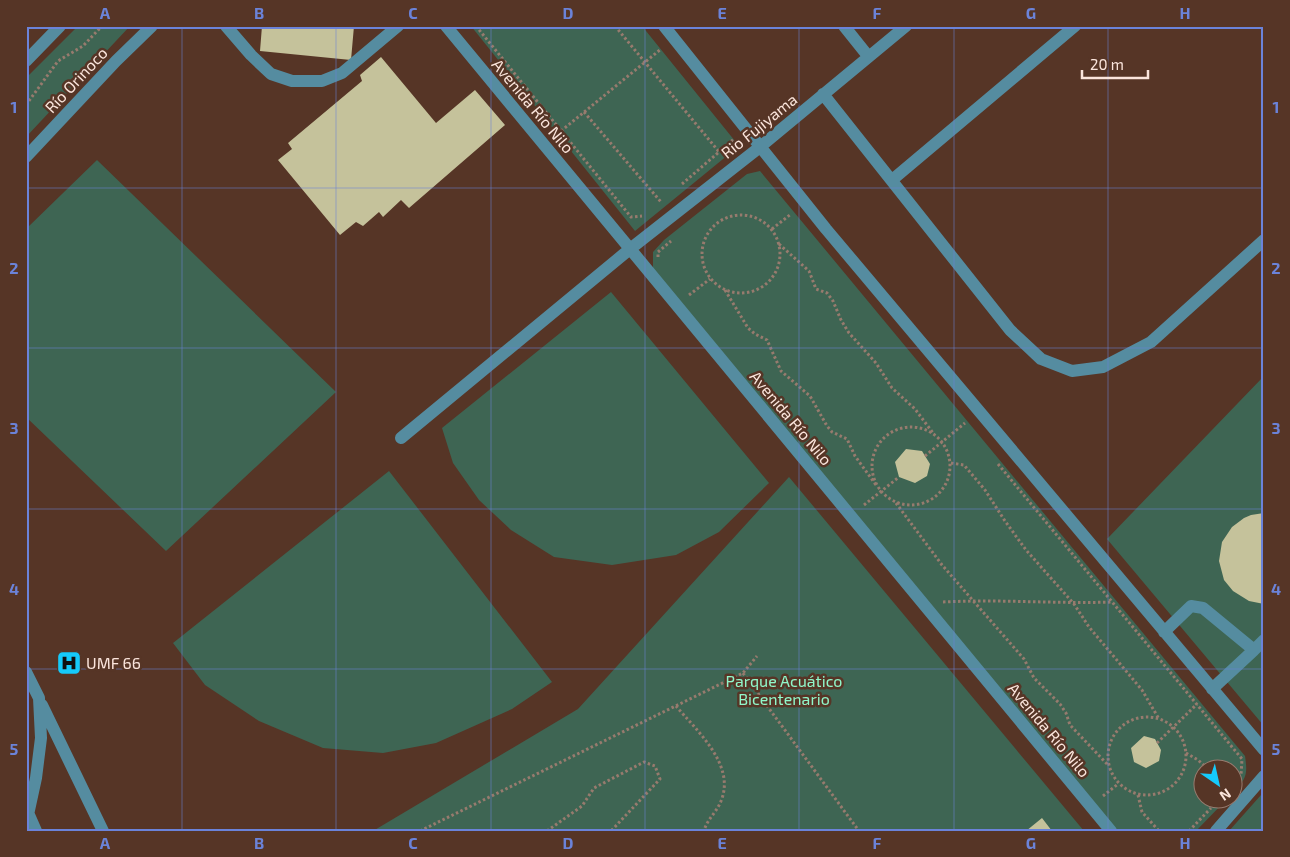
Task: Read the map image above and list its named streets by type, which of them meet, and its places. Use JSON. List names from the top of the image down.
{
  "streets": {
    "street": ["Río Orinoco", "Avenida Río Nilo", "Rio Fujiyama"]
  },
  "crossings": [
    ["Avenida Río Nilo", "Rio Fujiyama"]
  ],
  "parks": ["Parque Acuático Bicentenario"],
  "places": {
    "hospital": ["UMF 66"]
  },
  "scale_bar": "20 m",
  "north": "bottom right",
  "grid": {
    "columns": [
      "A",
      "B",
      "C",
      "D",
      "E",
      "F",
      "G",
      "H"
    ],
    "rows": [
      "1",
      "2",
      "3",
      "4",
      "5"
    ]
  }
}
